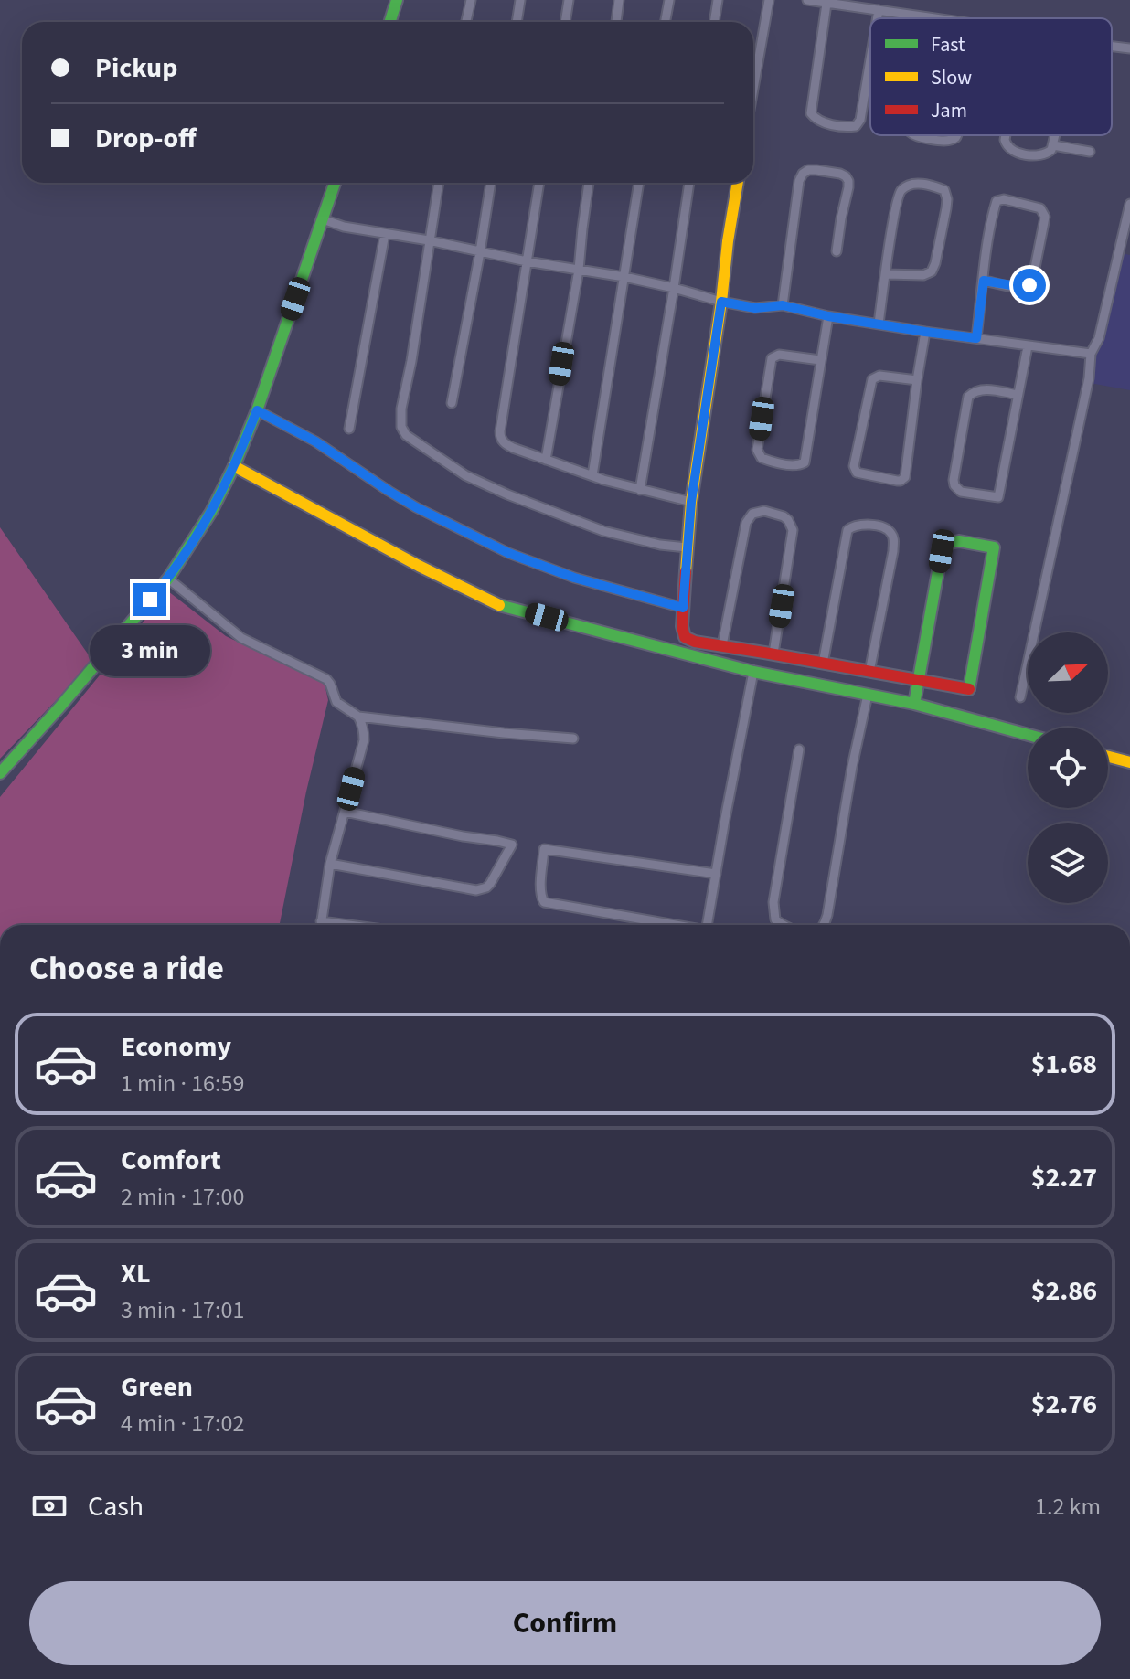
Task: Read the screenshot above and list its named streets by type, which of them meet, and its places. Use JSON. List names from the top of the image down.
{
  "legend": ["Fast", "Slow", "Jam"],
  "north": "top right",
  "page": {
    "banner": ["Pickup", "Drop-off"],
    "bubble": "3 min",
    "heading": "Choose a ride",
    "list": [
      {
        "name": "Economy",
        "note": "1 min · 16:59",
        "value": "$1.68"
      },
      {
        "name": "Comfort",
        "note": "2 min · 17:00",
        "value": "$2.27"
      },
      {
        "name": "XL",
        "note": "3 min · 17:01",
        "value": "$2.86"
      },
      {
        "name": "Green",
        "note": "4 min · 17:02",
        "value": "$2.76"
      }
    ],
    "pay": ["Cash", "1.2 km"],
    "buttons": "Confirm"
  }
}
